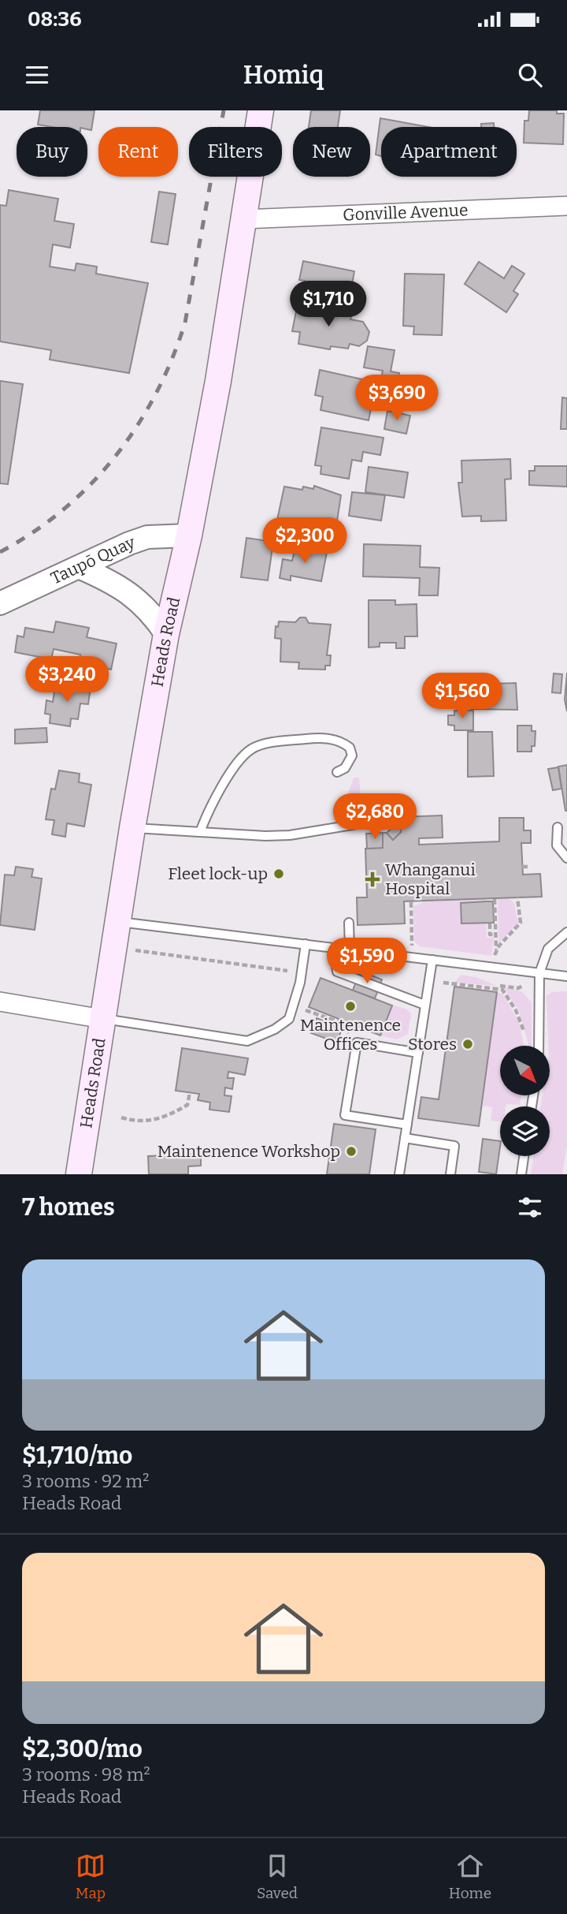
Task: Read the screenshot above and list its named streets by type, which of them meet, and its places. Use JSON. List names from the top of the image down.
{
  "streets": {
    "main road": ["Heads Road"],
    "street": ["Gonville Avenue", "Taupō Quay"]
  },
  "crossings": [
    ["Gonville Avenue", "Heads Road"],
    ["Taupō Quay", "Heads Road"]
  ],
  "places": {
    "other": [
      "Fleet lock-up",
      "Maintenence Offices",
      "Stores",
      "Maintenence Workshop"
    ],
    "health": ["Whanganui Hospital"]
  },
  "north": "bottom right",
  "page": {
    "status": "08:36",
    "header": "Homiq",
    "chip": [
      "Buy",
      "Rent",
      "Filters",
      "New",
      "Apartment"
    ],
    "price": [
      "$1,710",
      "$3,690",
      "$2,300",
      "$3,240",
      "$1,560",
      "$2,680",
      "$1,590"
    ],
    "heading": "7 homes",
    "list": [
      {
        "name": "$1,710/mo",
        "note": "3 rooms · 92 m² · Heads Road"
      },
      {
        "name": "$2,300/mo",
        "note": "3 rooms · 98 m² · Heads Road"
      }
    ],
    "tabs": ["Map", "Saved", "Home"]
  }
}
